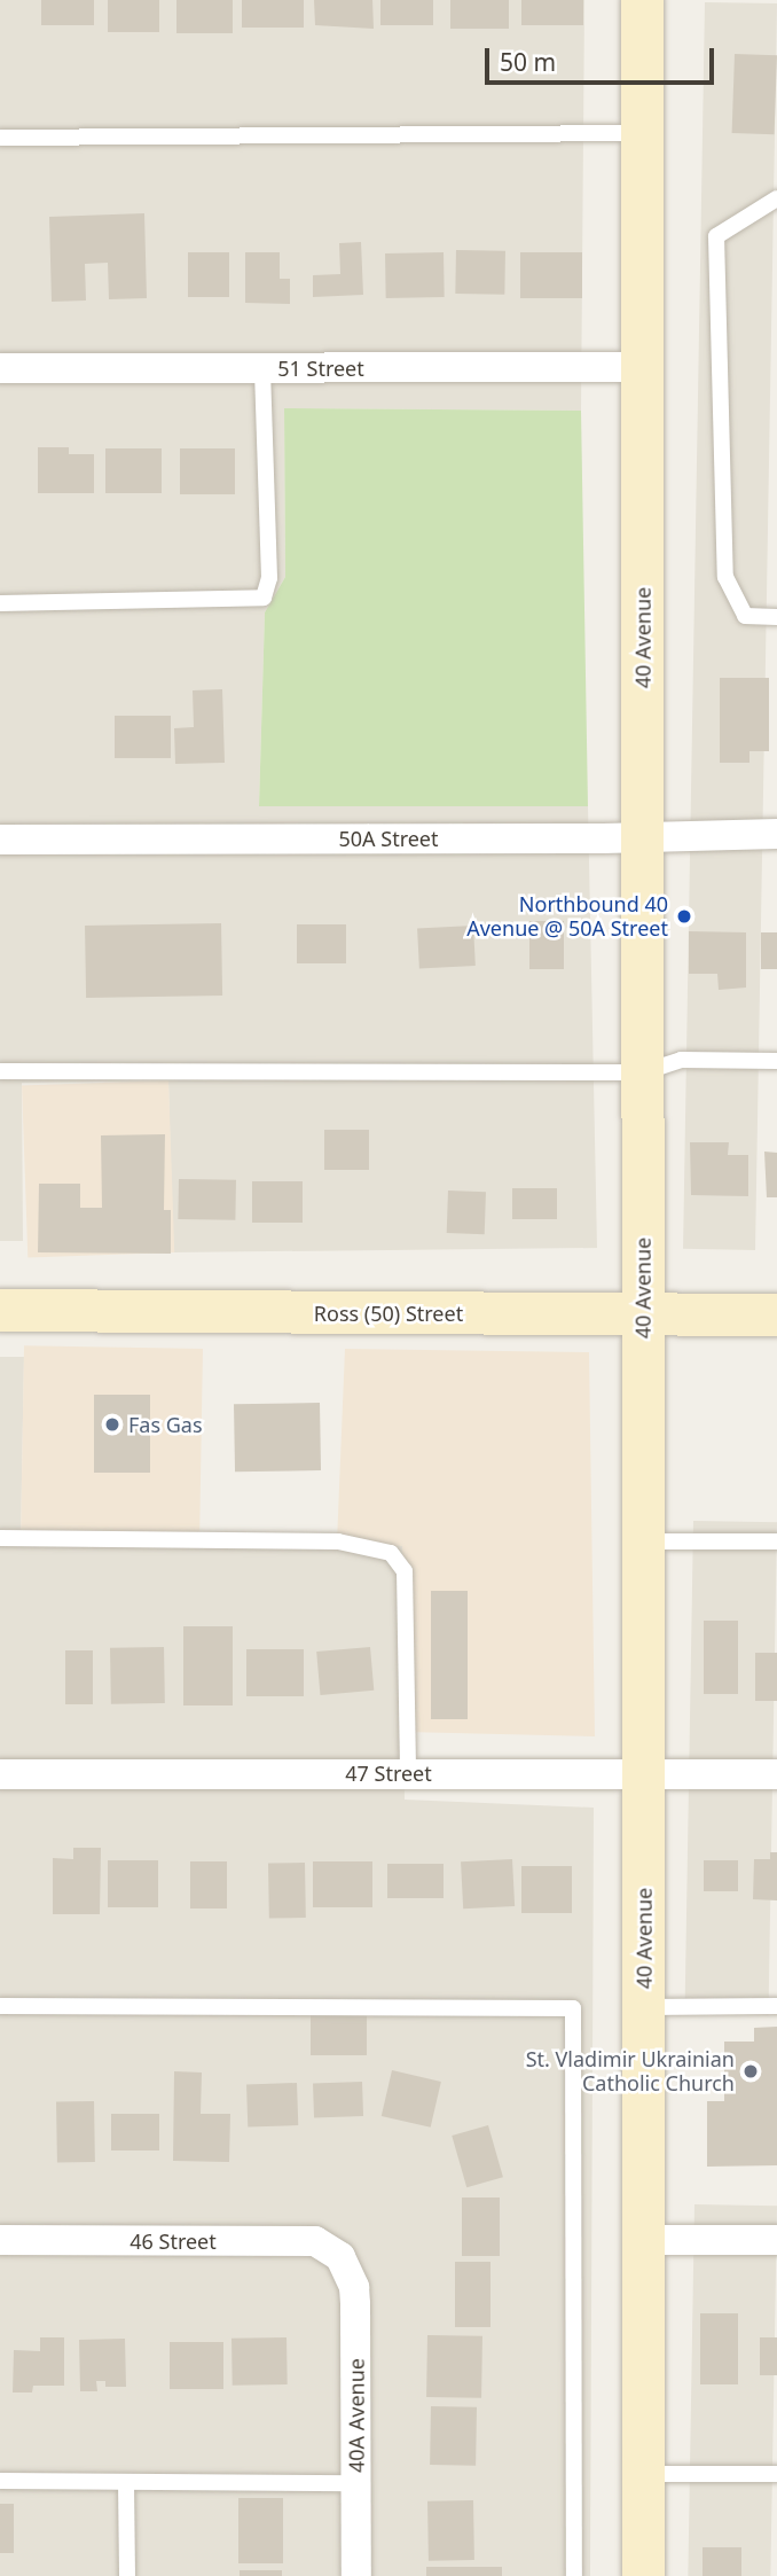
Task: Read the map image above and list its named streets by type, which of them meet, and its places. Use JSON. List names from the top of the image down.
{
  "streets": {
    "main road": ["40 Avenue", "Ross (50) Street"],
    "street": [
      "51 Street",
      "50A Street",
      "47 Street",
      "46 Street",
      "40A Avenue"
    ]
  },
  "crossings": [
    ["51 Street", "40 Avenue"],
    ["40 Avenue", "50A Street"],
    ["40 Avenue", "Ross (50) Street"],
    ["40 Avenue", "47 Street"],
    ["46 Street", "40A Avenue"]
  ],
  "places": ["Northbound 40 Avenue @ 50A Street", "Fas Gas", "St. Vladimir Ukrainian Catholic Church"],
  "scale_bar": "50 m"
}
